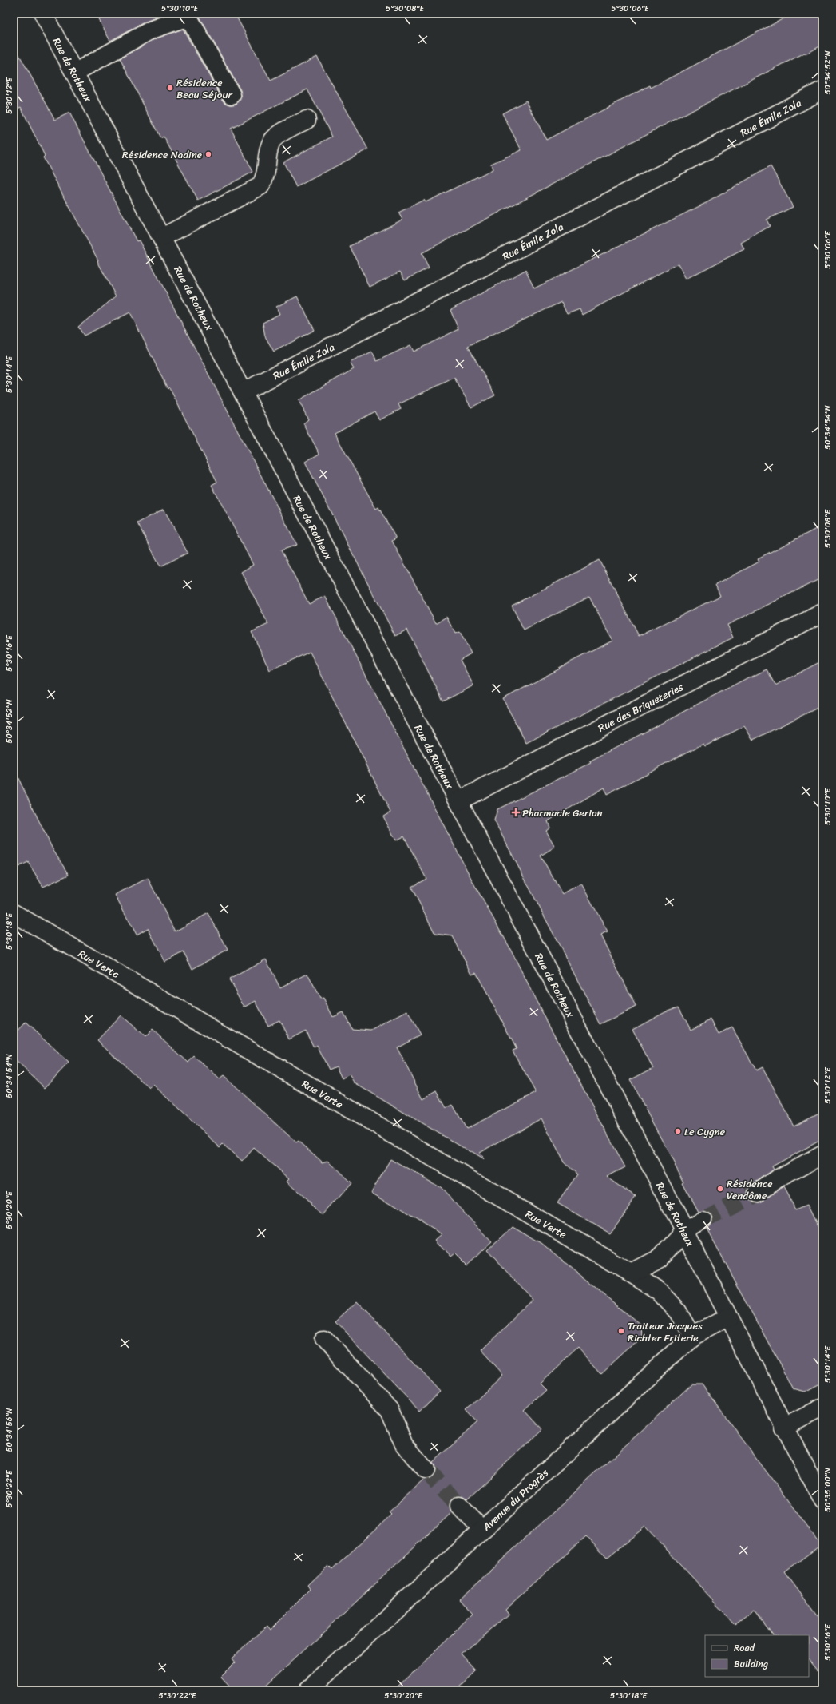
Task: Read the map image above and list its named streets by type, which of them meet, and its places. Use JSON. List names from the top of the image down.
{
  "streets": {
    "street": [
      "Rue de Rotheux",
      "Rue Émile Zola",
      "Rue des Briqueteries",
      "Rue Verte",
      "Avenue du Progrès"
    ]
  },
  "crossings": [
    ["Rue de Rotheux", "Rue Émile Zola"],
    ["Rue de Rotheux", "Rue des Briqueteries"],
    ["Rue de Rotheux", "Avenue du Progrès"],
    ["Rue Verte", "Avenue du Progrès"]
  ],
  "places": {
    "other": [
      "Résidence Beau Séjour",
      "Résidence Nadine",
      "Le Cygne",
      "Résidence Vendôme",
      "Traiteur Jacques Richter Friterie"
    ],
    "health": ["Pharmacie Gerion"]
  },
  "legend": ["Road", "Building"],
  "coordinates": [
    "5°30'10\"E",
    "5°30'08\"E",
    "5°30'06\"E",
    "50°34'52\"N",
    "5°30'12\"E",
    "5°30'14\"E",
    "50°34'54\"N",
    "5°30'16\"E",
    "5°30'18\"E",
    "5°30'20\"E",
    "50°34'56\"N",
    "5°30'22\"E",
    "50°35'00\"N"
  ]
}
